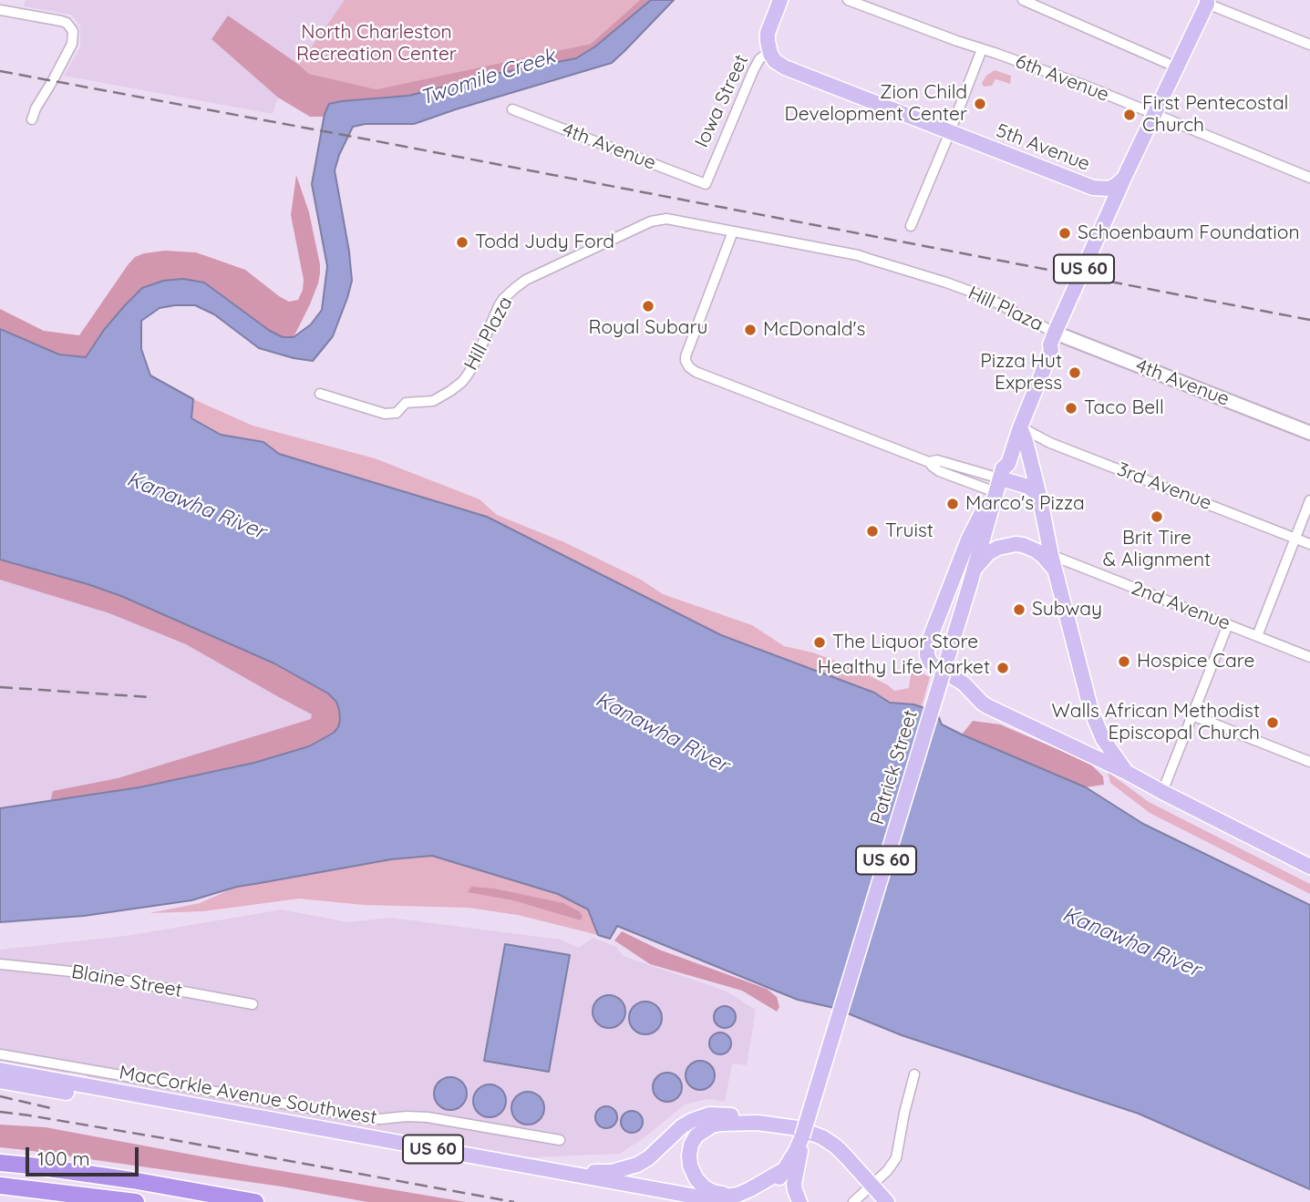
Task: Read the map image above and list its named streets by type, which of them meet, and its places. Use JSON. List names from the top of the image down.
{
  "streets": {
    "main road": [
      "Iowa Street",
      "5th Avenue",
      "US 60",
      "Patrick Street",
      "MacCorkle Avenue Southwest"
    ],
    "street": [
      "6th Avenue",
      "4th Avenue",
      "Hill Plaza",
      "3rd Avenue",
      "2nd Avenue",
      "Blaine Street"
    ]
  },
  "crossings": [
    ["6th Avenue", "Patrick Street"],
    ["Iowa Street", "4th Avenue"],
    ["Iowa Street", "5th Avenue"],
    ["4th Avenue", "Hill Plaza"],
    ["4th Avenue", "Patrick Street"],
    ["Hill Plaza", "Patrick Street"],
    ["3rd Avenue", "Patrick Street"],
    ["Patrick Street", "MacCorkle Avenue Southwest"]
  ],
  "water": ["Twomile Creek", "Kanawha River"],
  "parks": ["North Charleston Recreation Center"],
  "places": [
    "Zion Child Development Center",
    "First Pentecostal Church",
    "Schoenbaum Foundation",
    "Todd Judy Ford",
    "Royal Subaru",
    "McDonald's",
    "Pizza Hut Express",
    "Taco Bell",
    "Marco's Pizza",
    "Brit Tire & Alignment",
    "Truist",
    "Subway",
    "The Liquor Store",
    "Hospice Care",
    "Healthy Life Market",
    "Walls African Methodist Episcopal Church"
  ],
  "scale_bar": "100 m"
}
